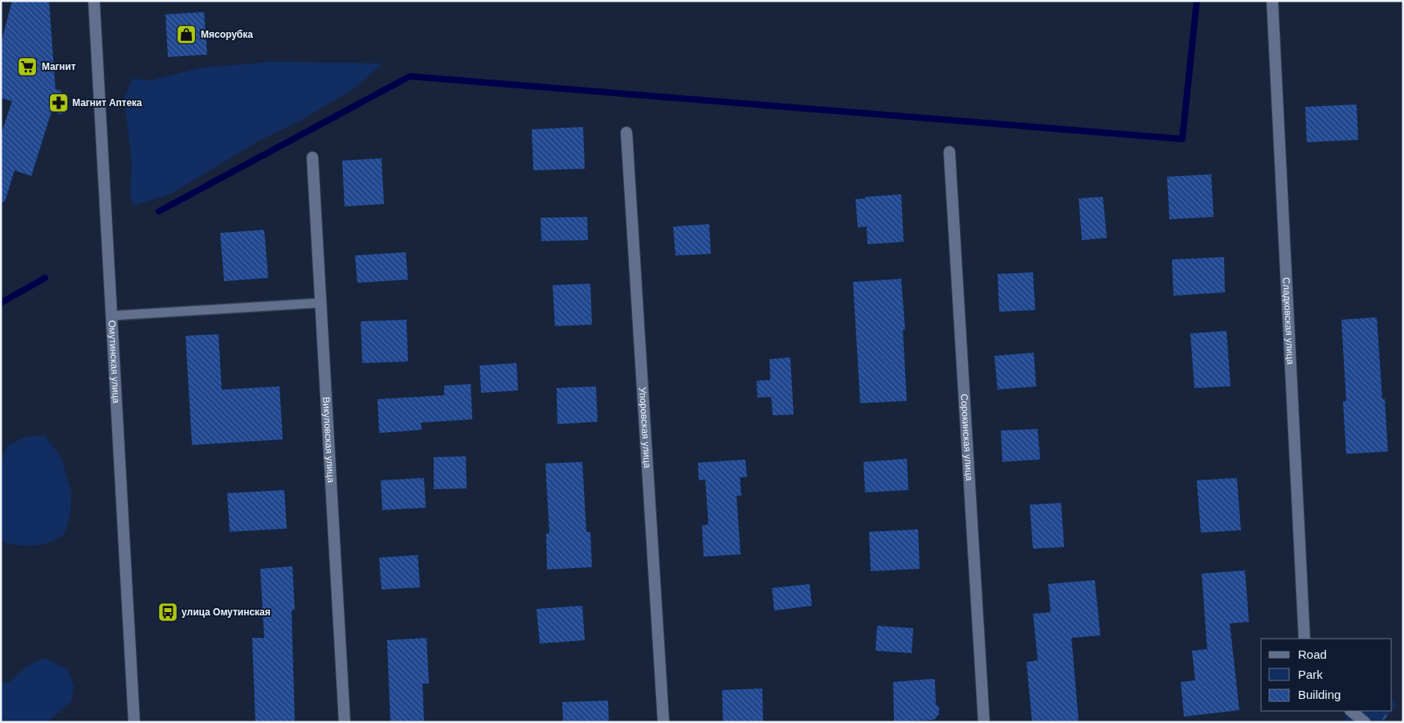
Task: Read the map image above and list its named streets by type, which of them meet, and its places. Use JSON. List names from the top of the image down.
{
  "streets": {
    "street": [
      "Сладковская улица",
      "Омутинская улица",
      "Упоровская улица",
      "Сорокинская улица",
      "Викуловская улица"
    ]
  },
  "places": {
    "shop": ["Мясорубка"],
    "supermarket": ["Магнит"],
    "pharmacy": ["Магнит Аптека"],
    "bus stop": ["улица Омутинская"]
  },
  "legend": ["Road", "Park", "Building"]
}
